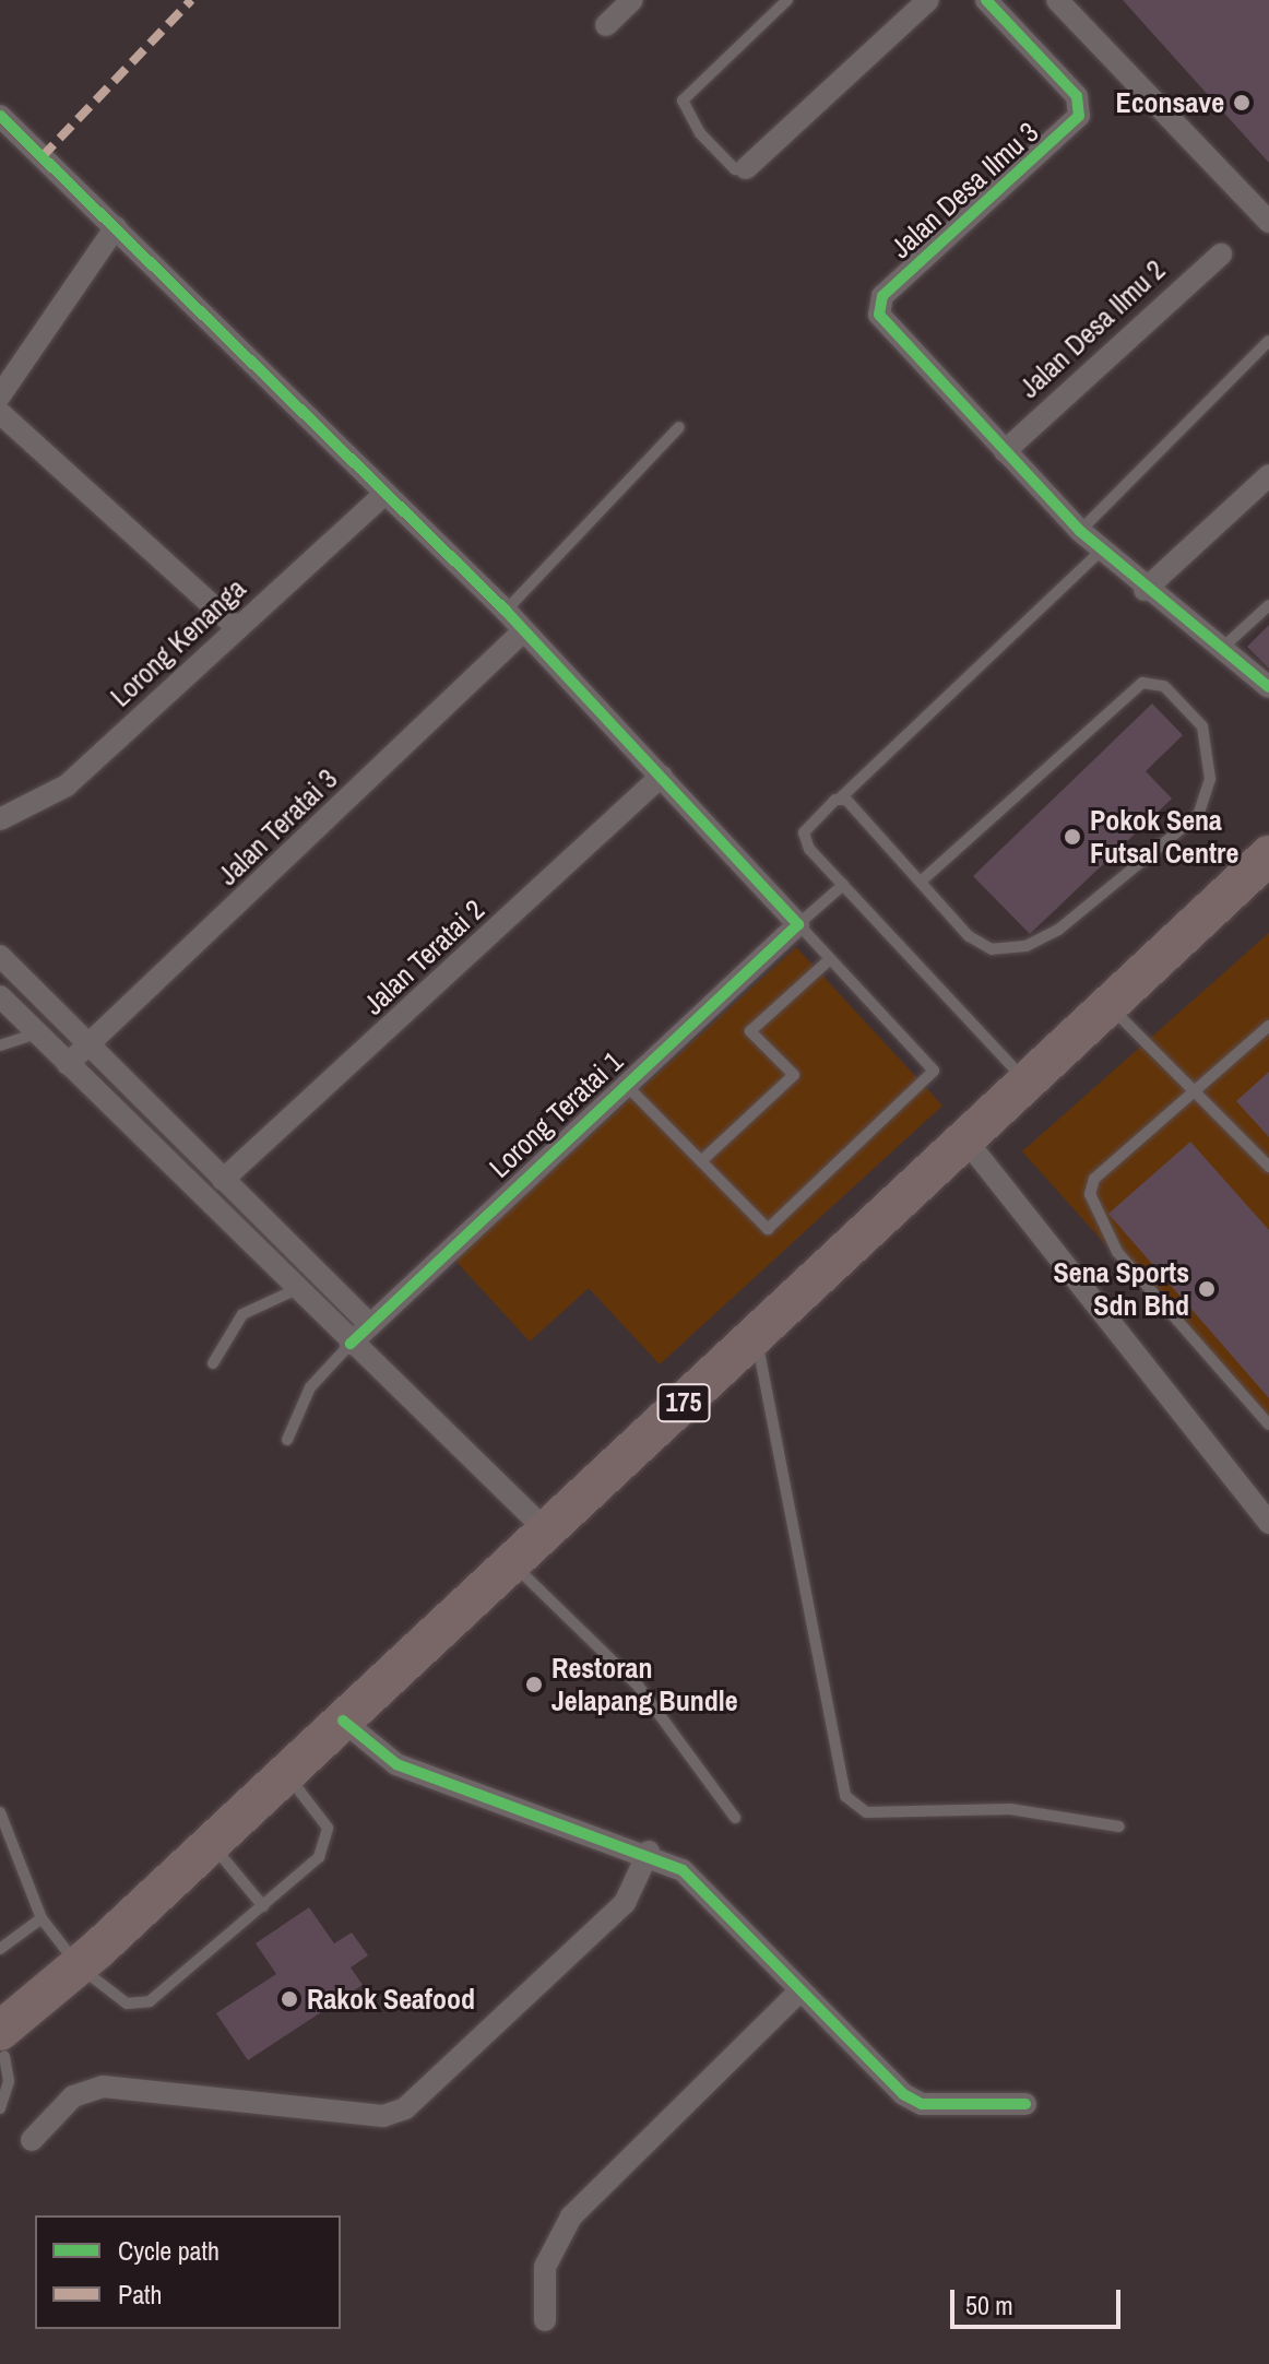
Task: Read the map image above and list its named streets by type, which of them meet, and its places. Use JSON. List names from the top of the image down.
{
  "streets": {
    "highway": ["175"],
    "street": [
      "Jalan Desa Ilmu 3",
      "Jalan Desa Ilmu 2",
      "Lorong Kenanga",
      "Jalan Teratai 3",
      "Jalan Teratai 2",
      "Lorong Teratai 1"
    ]
  },
  "crossings": [
    ["Jalan Desa Ilmu 3", "Jalan Desa Ilmu 2"]
  ],
  "places": [
    "Econsave",
    "Pokok Sena Futsal Centre",
    "Sena Sports Sdn Bhd",
    "Restoran Jelapang Bundle",
    "Rakok Seafood"
  ],
  "legend": ["Cycle path", "Path"],
  "scale_bar": "50 m"
}
